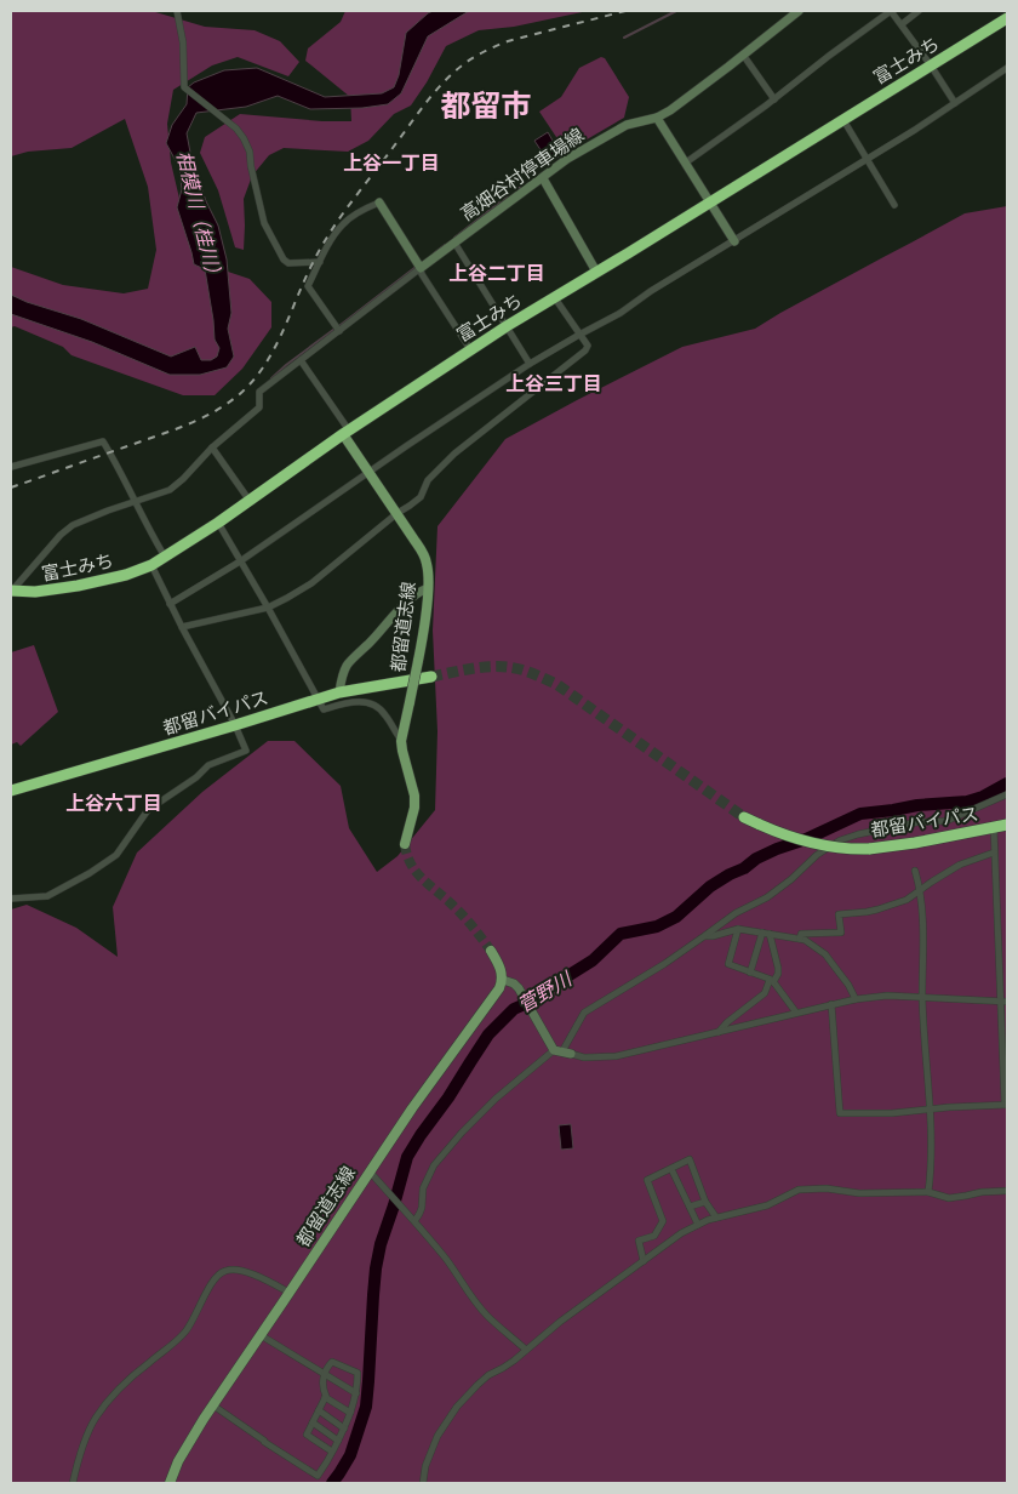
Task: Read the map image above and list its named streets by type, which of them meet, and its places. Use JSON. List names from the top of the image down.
{
  "streets": {
    "highway": ["富士みち", "都留バイパス"],
    "main road": ["高畑谷村停車場線", "都留道志線"]
  },
  "crossings": [
    ["富士みち", "都留道志線"]
  ],
  "districts": [
    "都留市",
    "上谷一丁目",
    "上谷二丁目",
    "上谷三丁目",
    "上谷六丁目"
  ],
  "water": ["相模川（桂川）", "菅野川"]
}
